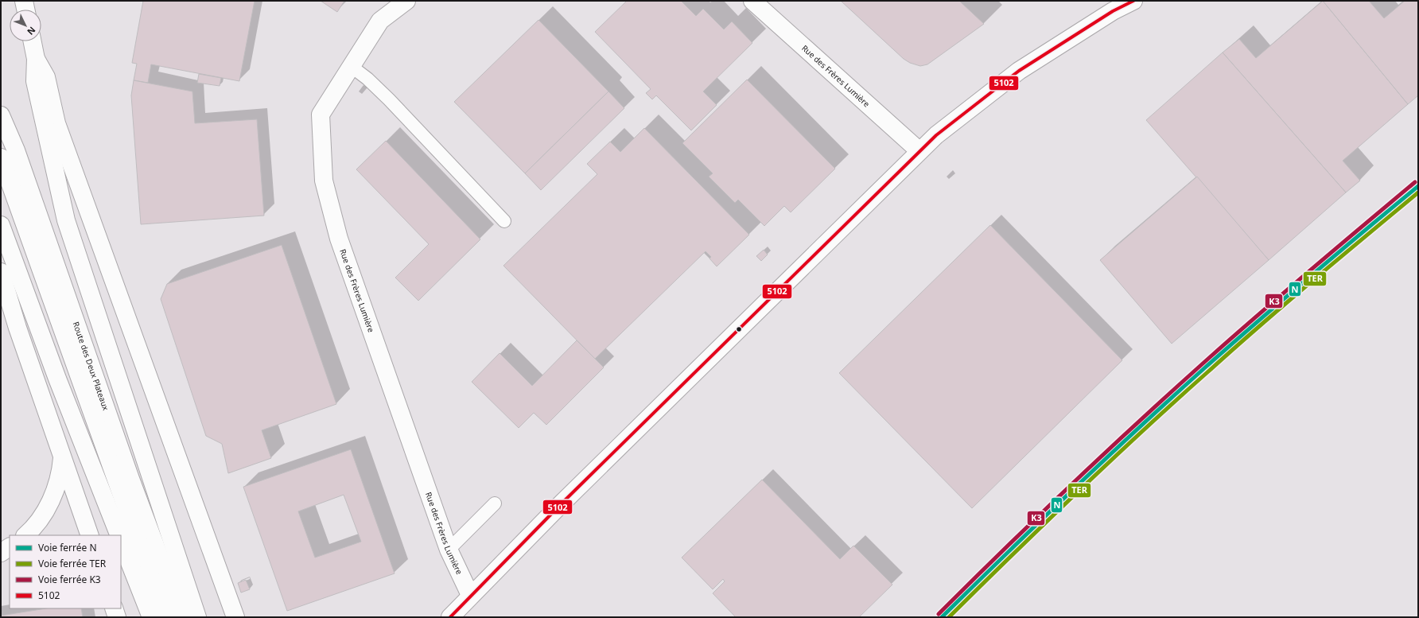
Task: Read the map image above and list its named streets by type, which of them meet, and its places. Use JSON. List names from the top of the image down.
{
  "streets": {
    "street": ["Rue des Frères Lumière", "Route des Deux Plateaux"]
  },
  "lines": [
    "transit line 5102",
    "rail line K3",
    "rail line N",
    "rail line TER"
  ],
  "legend": [
    "Voie ferrée N",
    "Voie ferrée TER",
    "Voie ferrée K3",
    "5102"
  ],
  "north": "bottom right"
}
